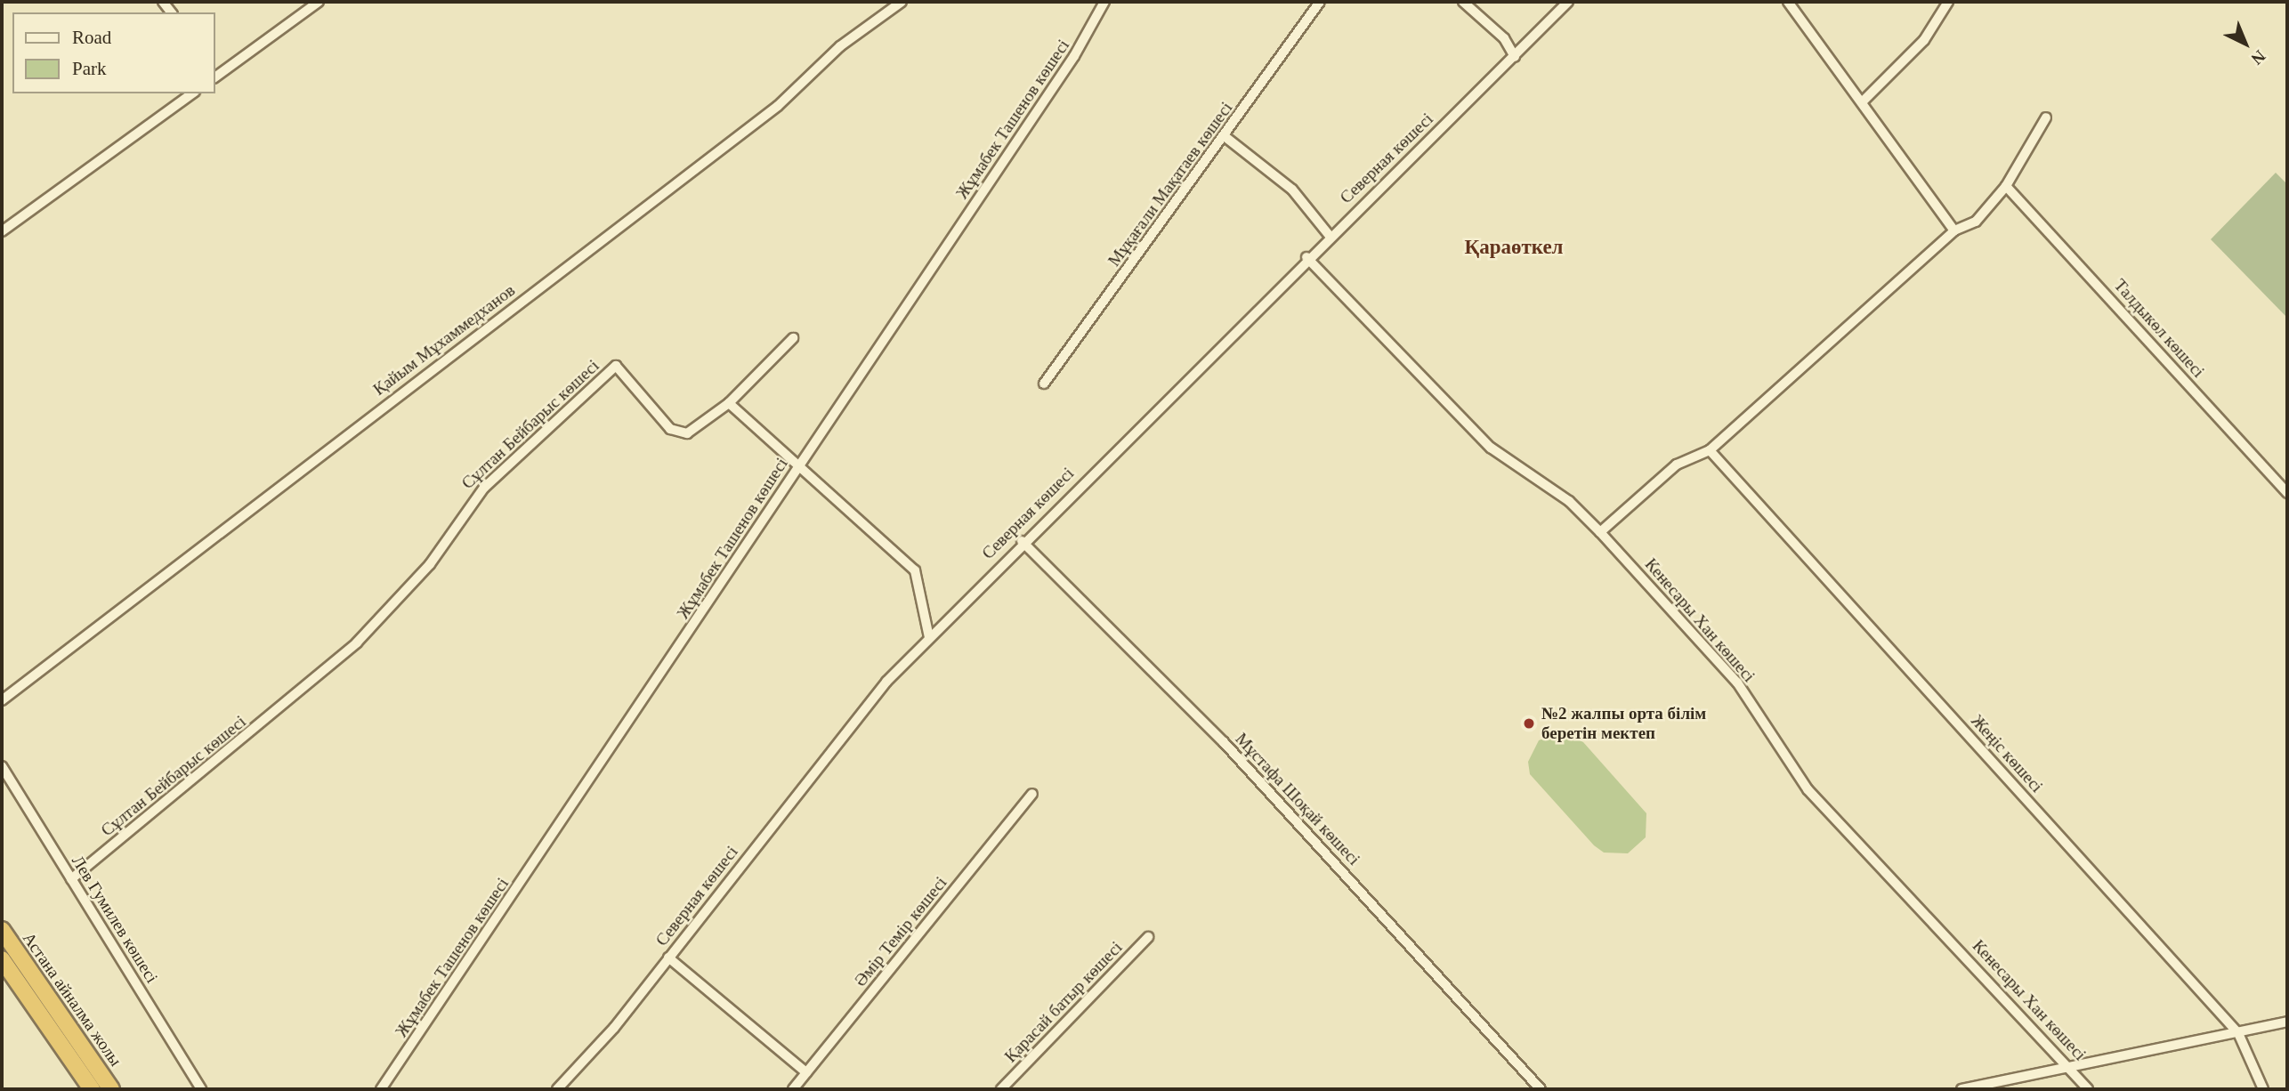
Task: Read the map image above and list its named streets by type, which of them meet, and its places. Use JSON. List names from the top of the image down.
{
  "streets": {
    "highway": ["Астана айналма жолы"],
    "street": [
      "Жұмабек Ташенов көшесі",
      "Северная көшесі",
      "Мұқағали Мақатаев көшесі",
      "Талдыкөл көшесі",
      "Қайым Мұхаммедханов",
      "Сұлтан Бейбарыс көшесі",
      "Кенесары Хан көшесі",
      "Жеңіс көшесі",
      "Мұстафа Шоқай көшесі",
      "Лев Гумилев көшесі",
      "Әмір Темір көшесі",
      "Қарасай батыр көшесі"
    ]
  },
  "crossings": [
    ["Северная көшесі", "Кенесары Хан көшесі"],
    ["Северная көшесі", "Мұстафа Шоқай көшесі"],
    ["Сұлтан Бейбарыс көшесі", "Лев Гумилев көшесі"]
  ],
  "districts": ["Қараөткел"],
  "places": ["№2 жалпы орта білім беретін мектеп"],
  "legend": ["Road", "Park"],
  "north": "bottom right"
}
